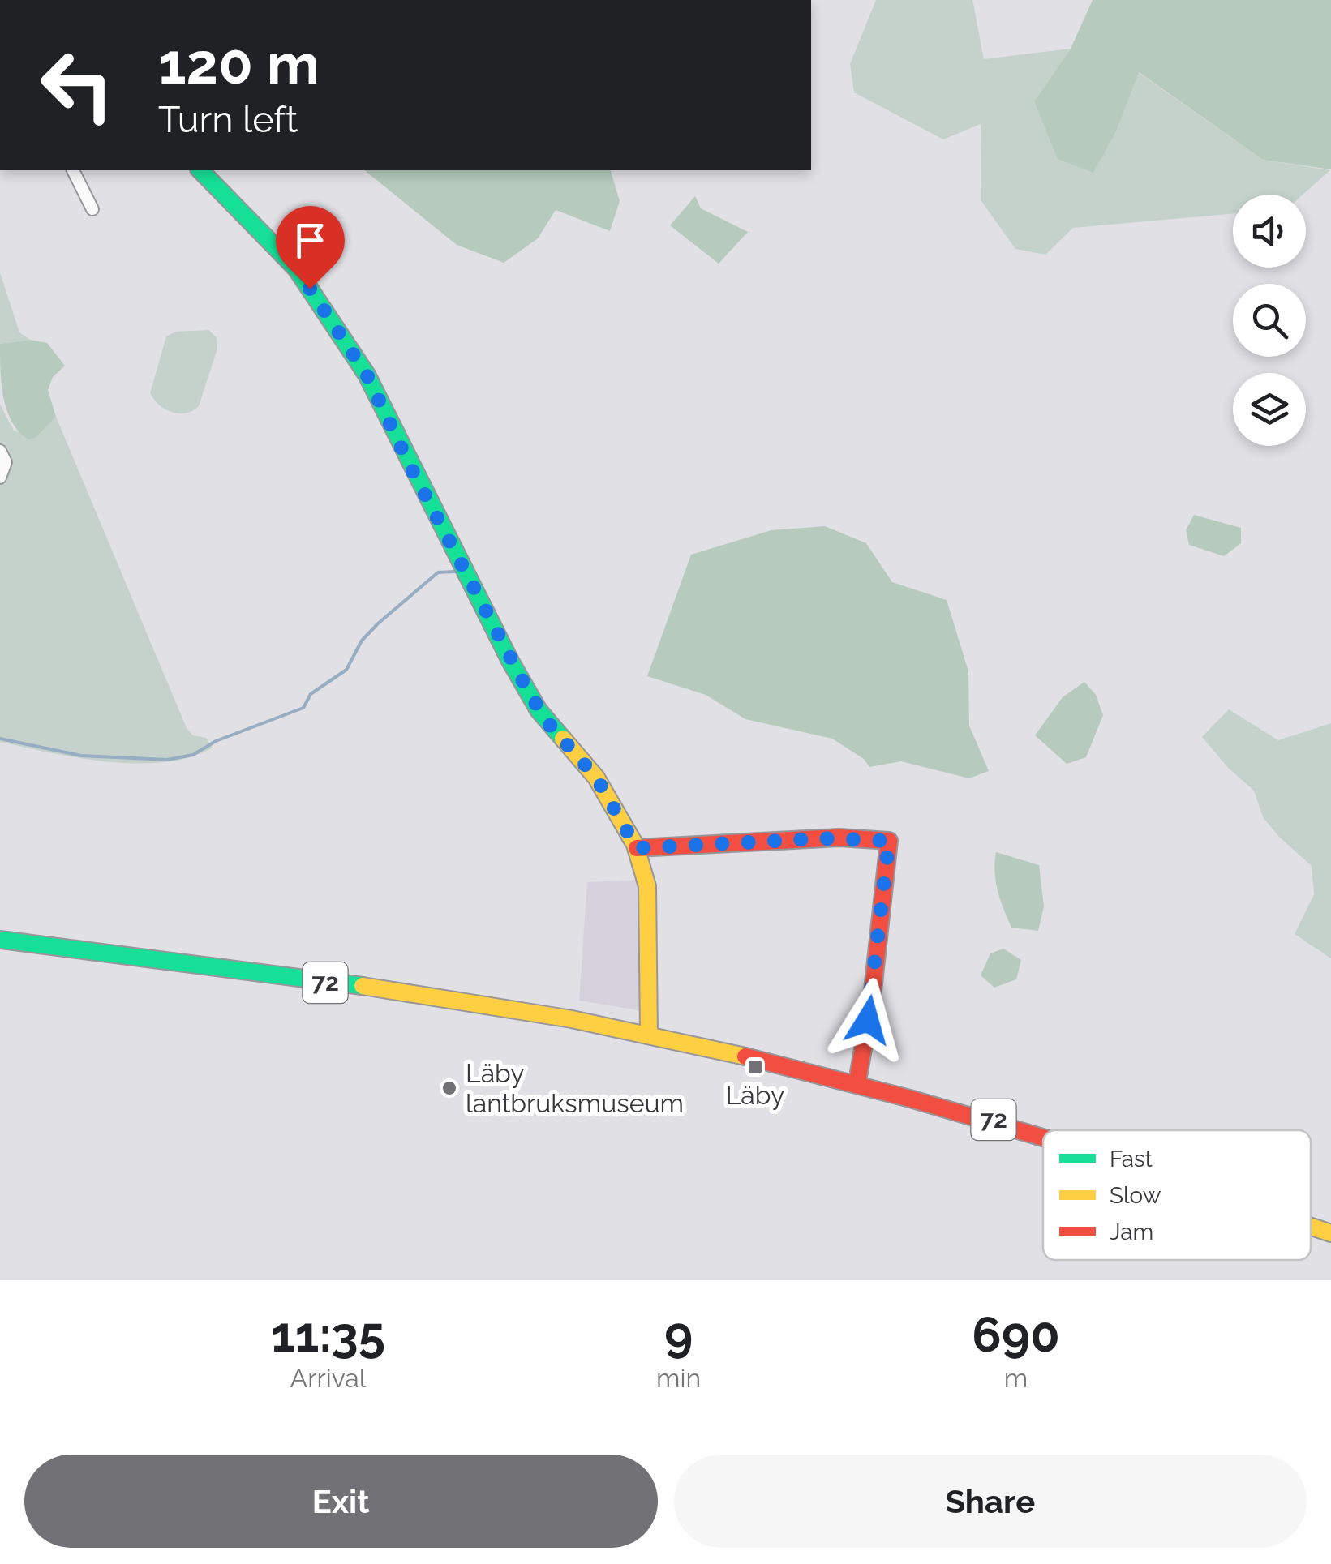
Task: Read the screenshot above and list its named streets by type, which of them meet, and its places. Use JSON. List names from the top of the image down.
{
  "streets": {
    "street": ["72"]
  },
  "places": {
    "transit": ["Läby"],
    "other": ["Läby lantbruksmuseum"]
  },
  "legend": ["Fast", "Slow", "Jam"],
  "page": {
    "turn": ["120 m", "Turn left"],
    "eta": [
      "11:35",
      "Arrival",
      "9",
      "min",
      "690",
      "m"
    ],
    "buttons": ["Exit", "Share"]
  }
}
